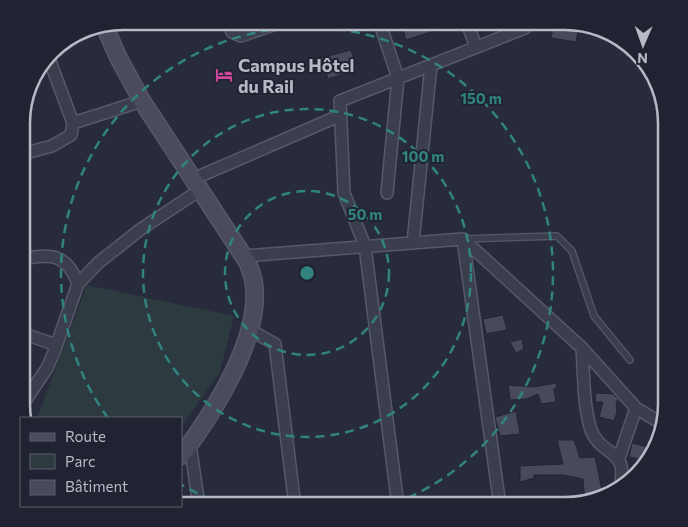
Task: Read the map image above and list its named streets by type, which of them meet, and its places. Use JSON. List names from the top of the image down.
{
  "places": {
    "hotel": ["Campus Hôtel du Rail"]
  },
  "legend": ["Route", "Parc", "Bâtiment"],
  "north": "bottom",
  "rings": ["150 m", "100 m", "50 m"]
}
